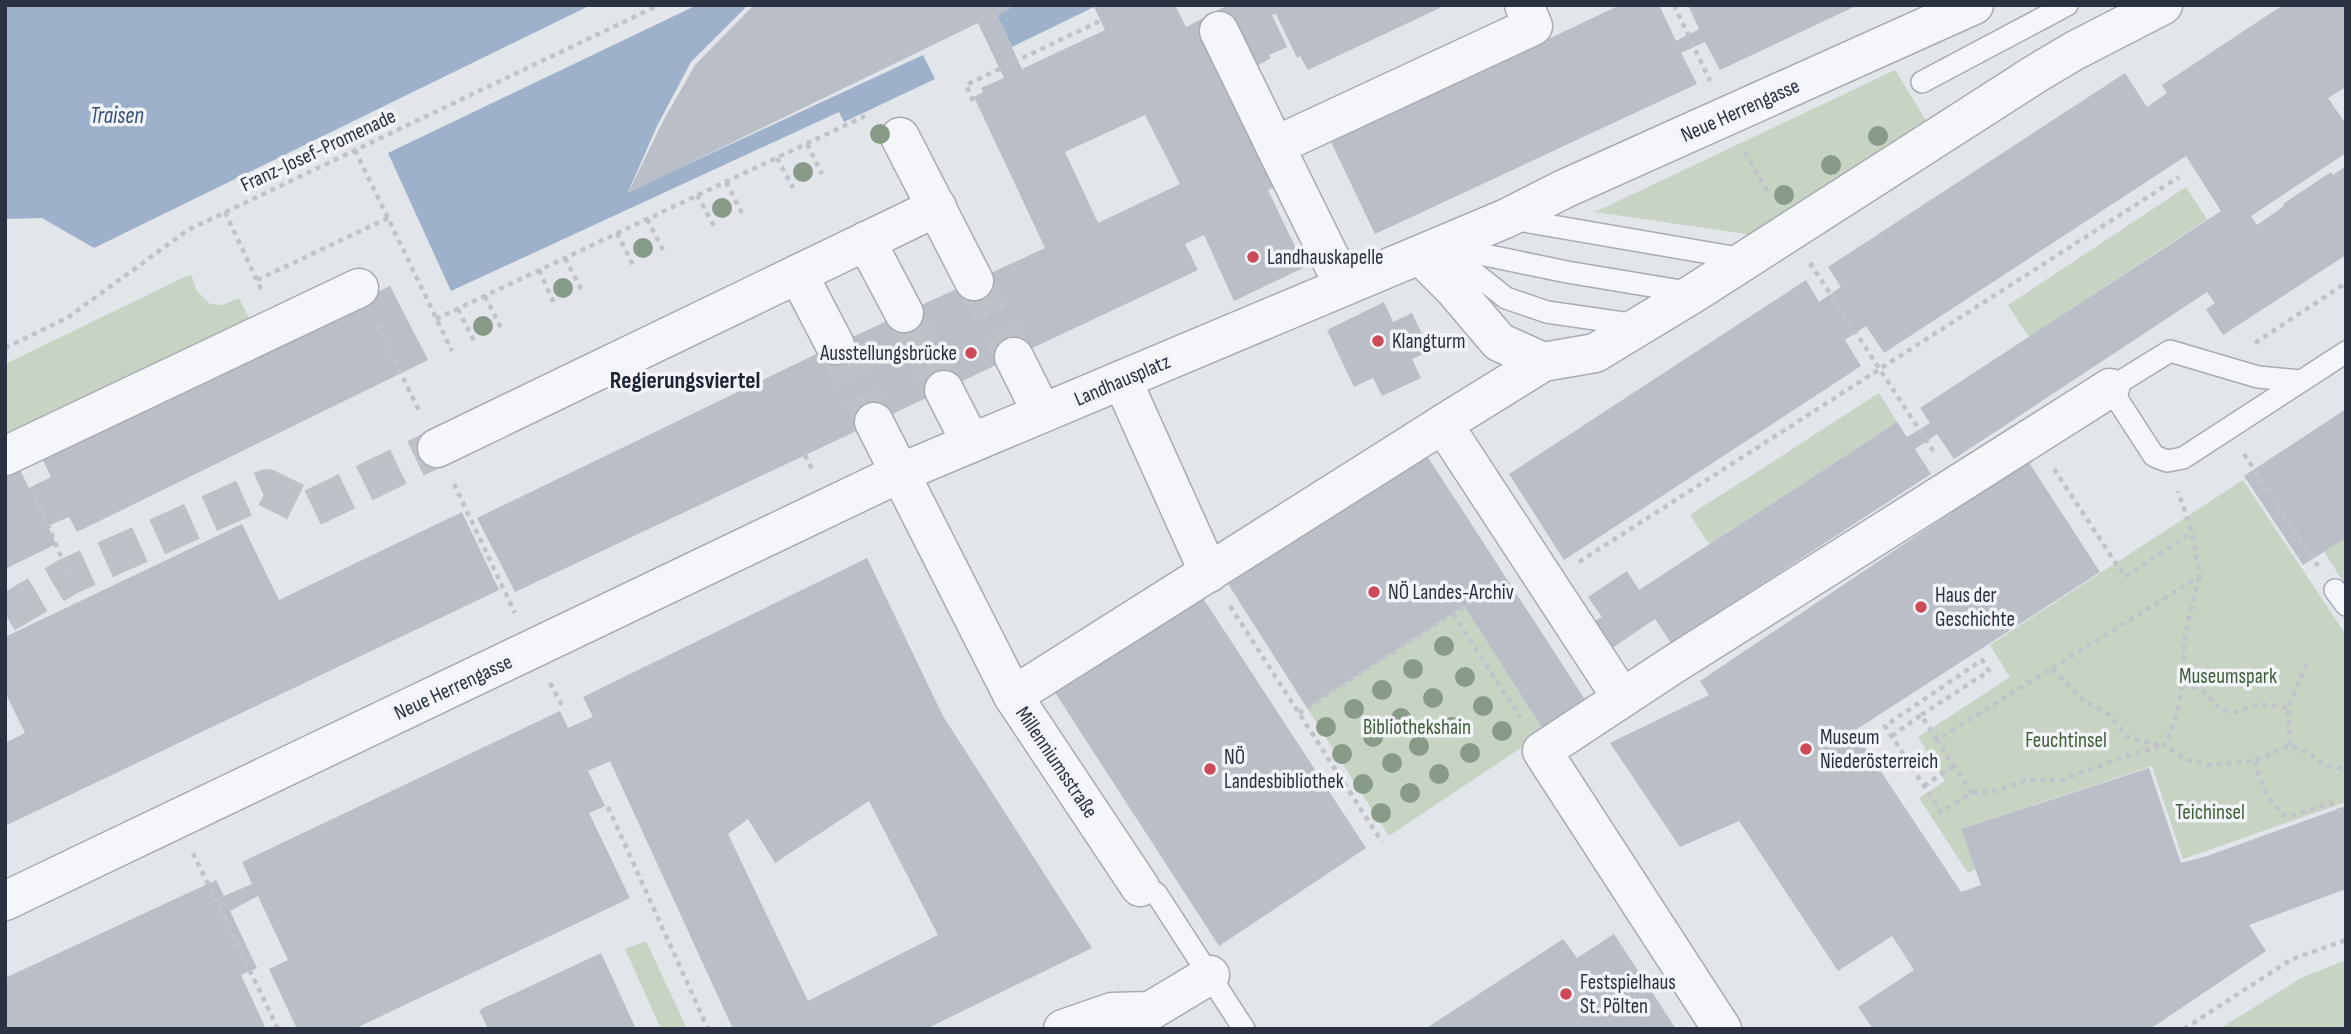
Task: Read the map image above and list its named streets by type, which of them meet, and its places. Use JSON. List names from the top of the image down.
{
  "streets": {
    "street": ["Neue Herrengasse", "Landhausplatz", "Millenniumsstraße"],
    "path": ["Franz-Josef-Promenade"]
  },
  "crossings": [
    ["Neue Herrengasse", "Landhausplatz"],
    ["Neue Herrengasse", "Millenniumsstraße"],
    ["Landhausplatz", "Millenniumsstraße"]
  ],
  "districts": ["Regierungsviertel"],
  "water": ["Traisen"],
  "parks": [
    "Museumspark",
    "Bibliothekshain",
    "Feuchtinsel",
    "Teichinsel"
  ],
  "places": [
    "Landhauskapelle",
    "Klangturm",
    "Ausstellungsbrücke",
    "NÖ Landes-Archiv",
    "Haus der Geschichte",
    "Museum Niederösterreich",
    "NÖ Landesbibliothek",
    "Festspielhaus St. Pölten"
  ]
}
